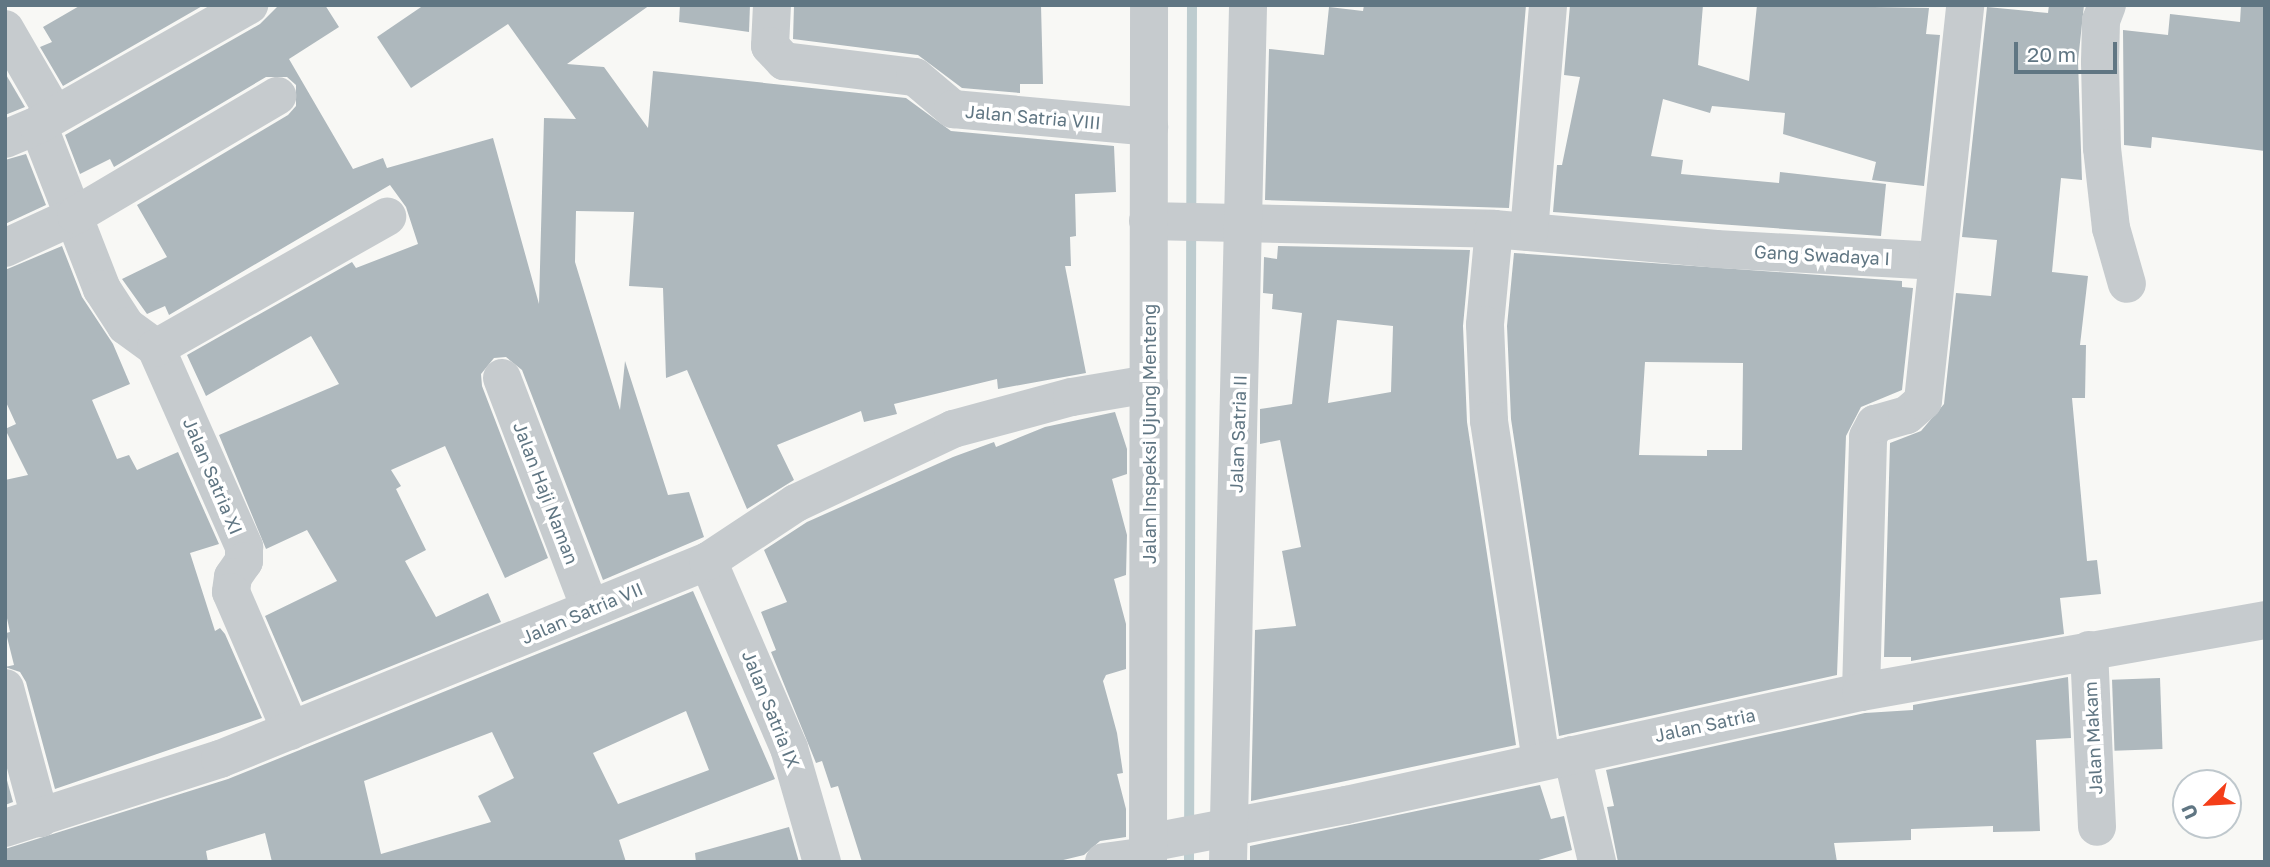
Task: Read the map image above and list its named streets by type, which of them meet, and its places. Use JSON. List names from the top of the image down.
{
  "streets": {
    "street": [
      "Jalan Satria VIII",
      "Gang Swadaya I",
      "Jalan Inspeksi Ujung Menteng",
      "Jalan Satria II",
      "Jalan Satria XI",
      "Jalan Haji Naman",
      "Jalan Satria VII",
      "Jalan Satria IX",
      "Jalan Satria",
      "Jalan Makam"
    ]
  },
  "crossings": [
    ["Jalan Satria VIII", "Jalan Inspeksi Ujung Menteng"],
    ["Gang Swadaya I", "Jalan Inspeksi Ujung Menteng"],
    ["Gang Swadaya I", "Jalan Satria II"],
    ["Jalan Inspeksi Ujung Menteng", "Jalan Satria VII"],
    ["Jalan Inspeksi Ujung Menteng", "Jalan Satria"],
    ["Jalan Satria II", "Jalan Satria"],
    ["Jalan Satria XI", "Jalan Satria VII"],
    ["Jalan Haji Naman", "Jalan Satria VII"],
    ["Jalan Satria VII", "Jalan Satria IX"],
    ["Jalan Satria", "Jalan Makam"]
  ],
  "scale_bar": "20 m",
  "north": "bottom left"
}
